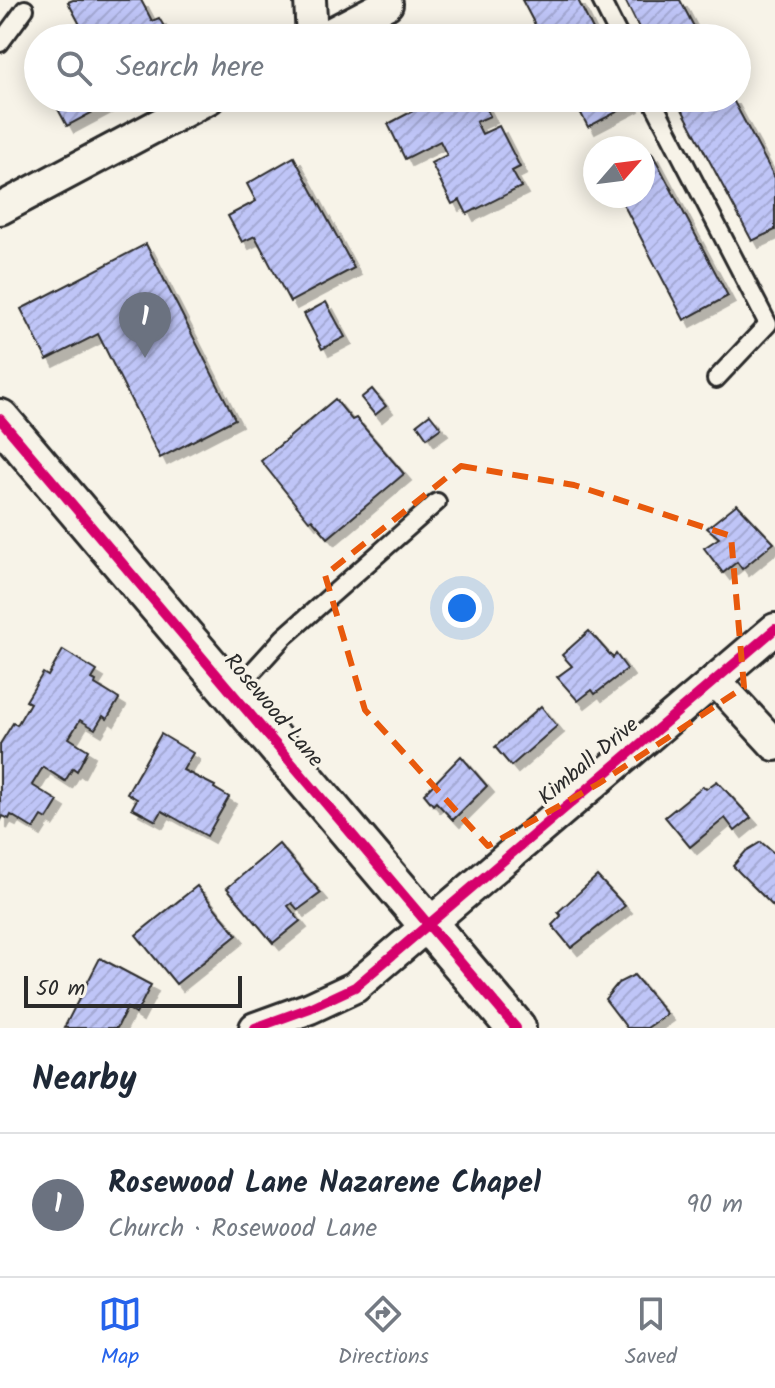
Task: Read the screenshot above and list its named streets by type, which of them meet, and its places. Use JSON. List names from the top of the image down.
{
  "streets": {
    "street": ["Rosewood Lane", "Kimball Drive"]
  },
  "crossings": [
    ["Rosewood Lane", "Kimball Drive"]
  ],
  "scale_bar": "50 m",
  "north": "top right",
  "page": {
    "search": "Search here",
    "pins": "1",
    "scale": "50 m",
    "heading": "Nearby",
    "list": [
      {
        "mark": "1",
        "name": "Rosewood Lane Nazarene Chapel",
        "note": "Church · Rosewood Lane",
        "value": "90 m"
      }
    ],
    "nav": ["Map", "Directions", "Saved"]
  }
}
